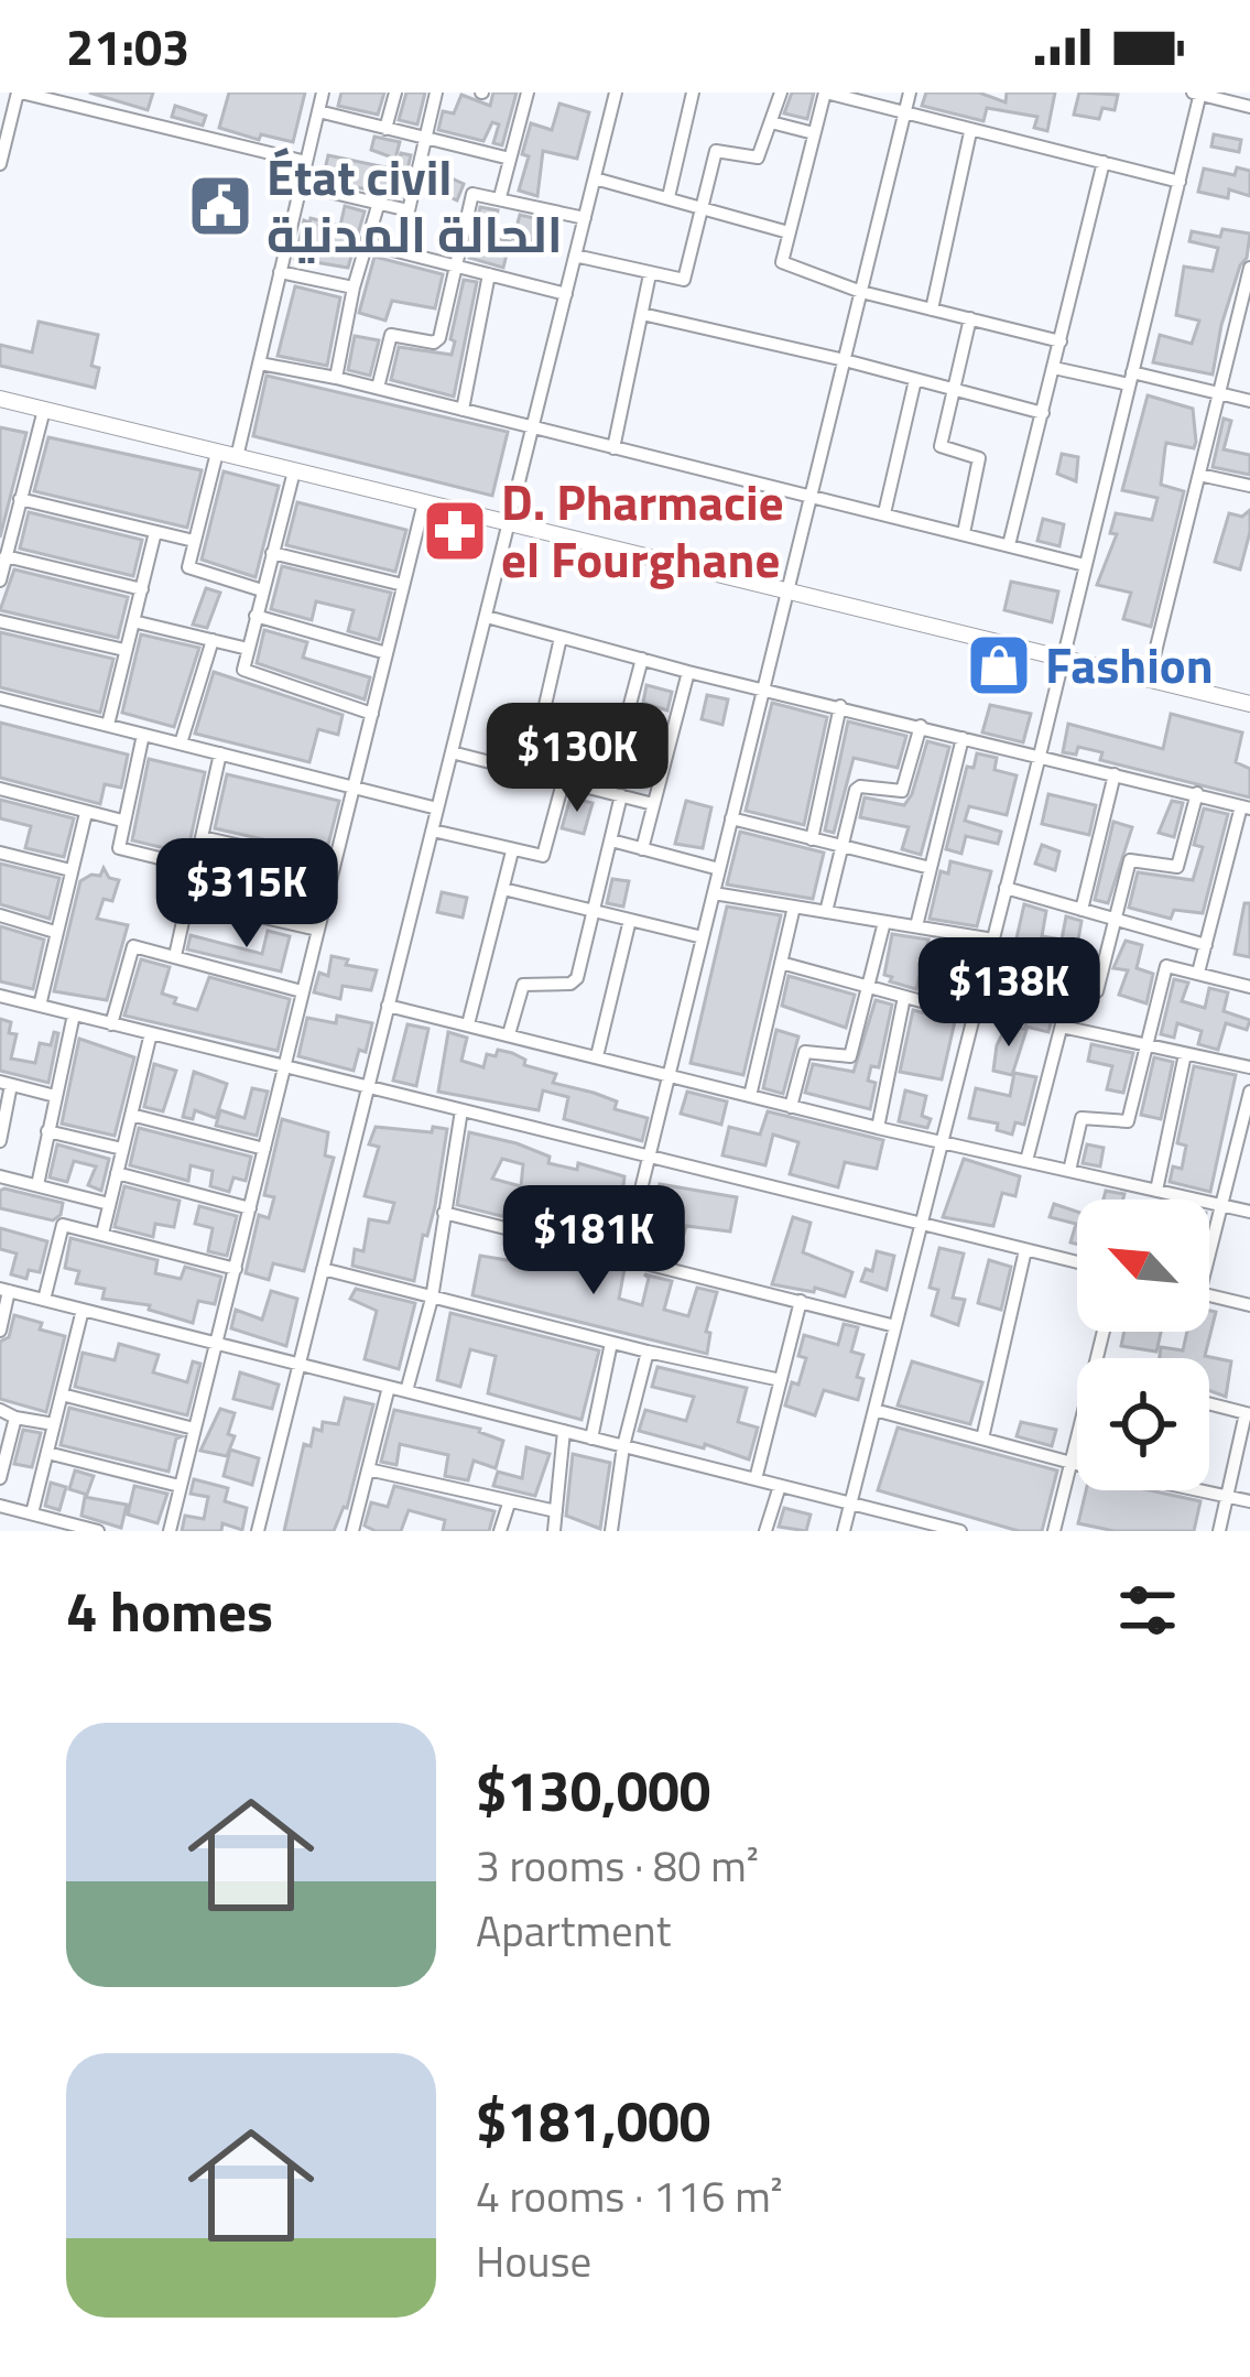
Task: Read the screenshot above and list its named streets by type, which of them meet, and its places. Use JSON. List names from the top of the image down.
{
  "places": {
    "public building": ["État civil الحالة المدنية"],
    "pharmacy": ["D. Pharmacie el Fourghane"],
    "shop": ["Fashion"]
  },
  "north": "top left",
  "page": {
    "status": "21:03",
    "price": [
      "$130K",
      "$315K",
      "$138K",
      "$181K"
    ],
    "heading": "4 homes",
    "list": [
      {
        "name": "$130,000",
        "note": "3 rooms · 80 m² · Apartment"
      },
      {
        "name": "$181,000",
        "note": "4 rooms · 116 m² · House"
      }
    ]
  }
}
